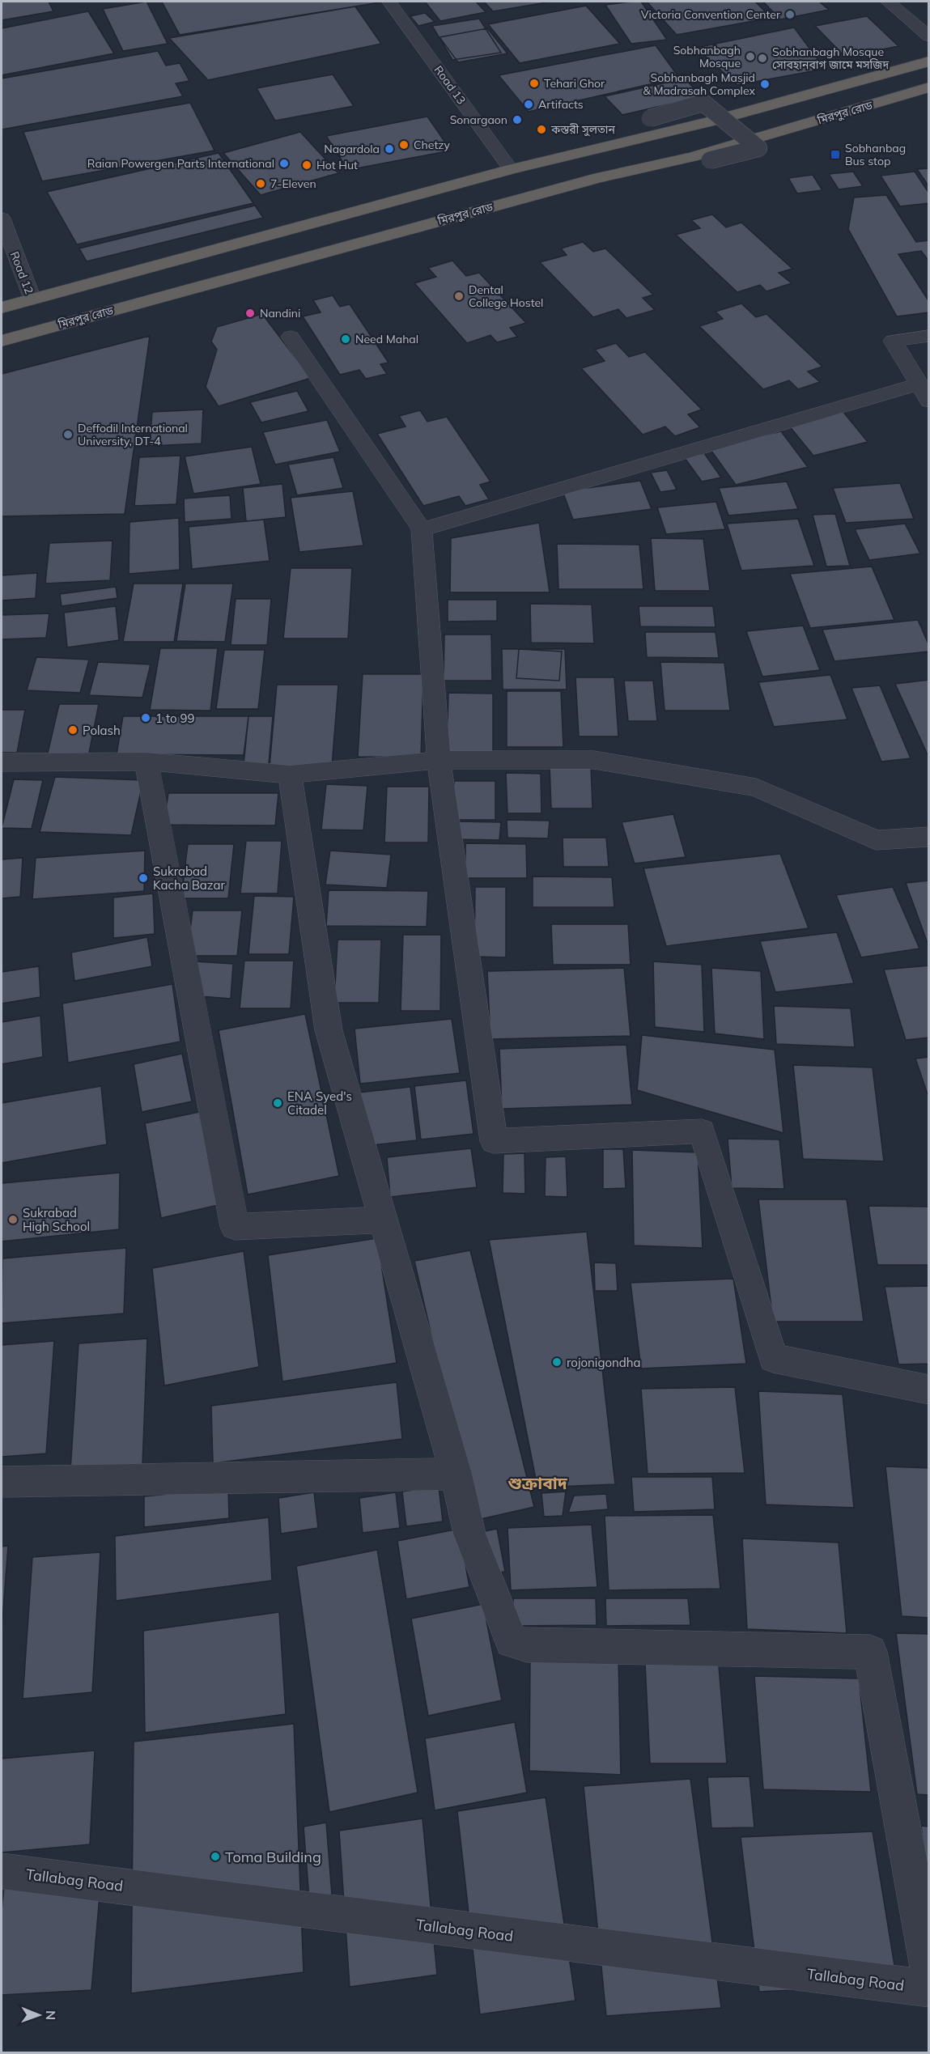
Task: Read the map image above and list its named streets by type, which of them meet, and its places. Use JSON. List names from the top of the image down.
{
  "streets": {
    "highway": ["মিরপুর রোড"],
    "street": ["Road 13", "Road 12", "Tallabag Road"]
  },
  "districts": ["শুক্রাবাদ"],
  "places": {
    "other": [
      "Victoria Convention Center",
      "Sobhanbagh Mosque",
      "Sobhanbagh Mosque সোবহানবাগ জামে মসজিদ",
      "Tehari Ghor",
      "Sobhanbagh Masjid & Madrasah Complex",
      "Artifacts",
      "Sonargaon",
      "কস্তরী সুলতান",
      "Chetzy",
      "Nagardola",
      "Raian Powergen Parts International",
      "Hot Hut",
      "7-Eleven",
      "Dental College Hostel",
      "Nandini",
      "Need Mahal",
      "Deffodil International University, DT-4",
      "1 to 99",
      "Polash",
      "Sukrabad Kacha Bazar",
      "ENA Syed's Citadel",
      "Sukrabad High School",
      "rojonigondha",
      "Toma Building"
    ],
    "transit": ["Sobhanbag Bus stop"]
  },
  "north": "right"
}
